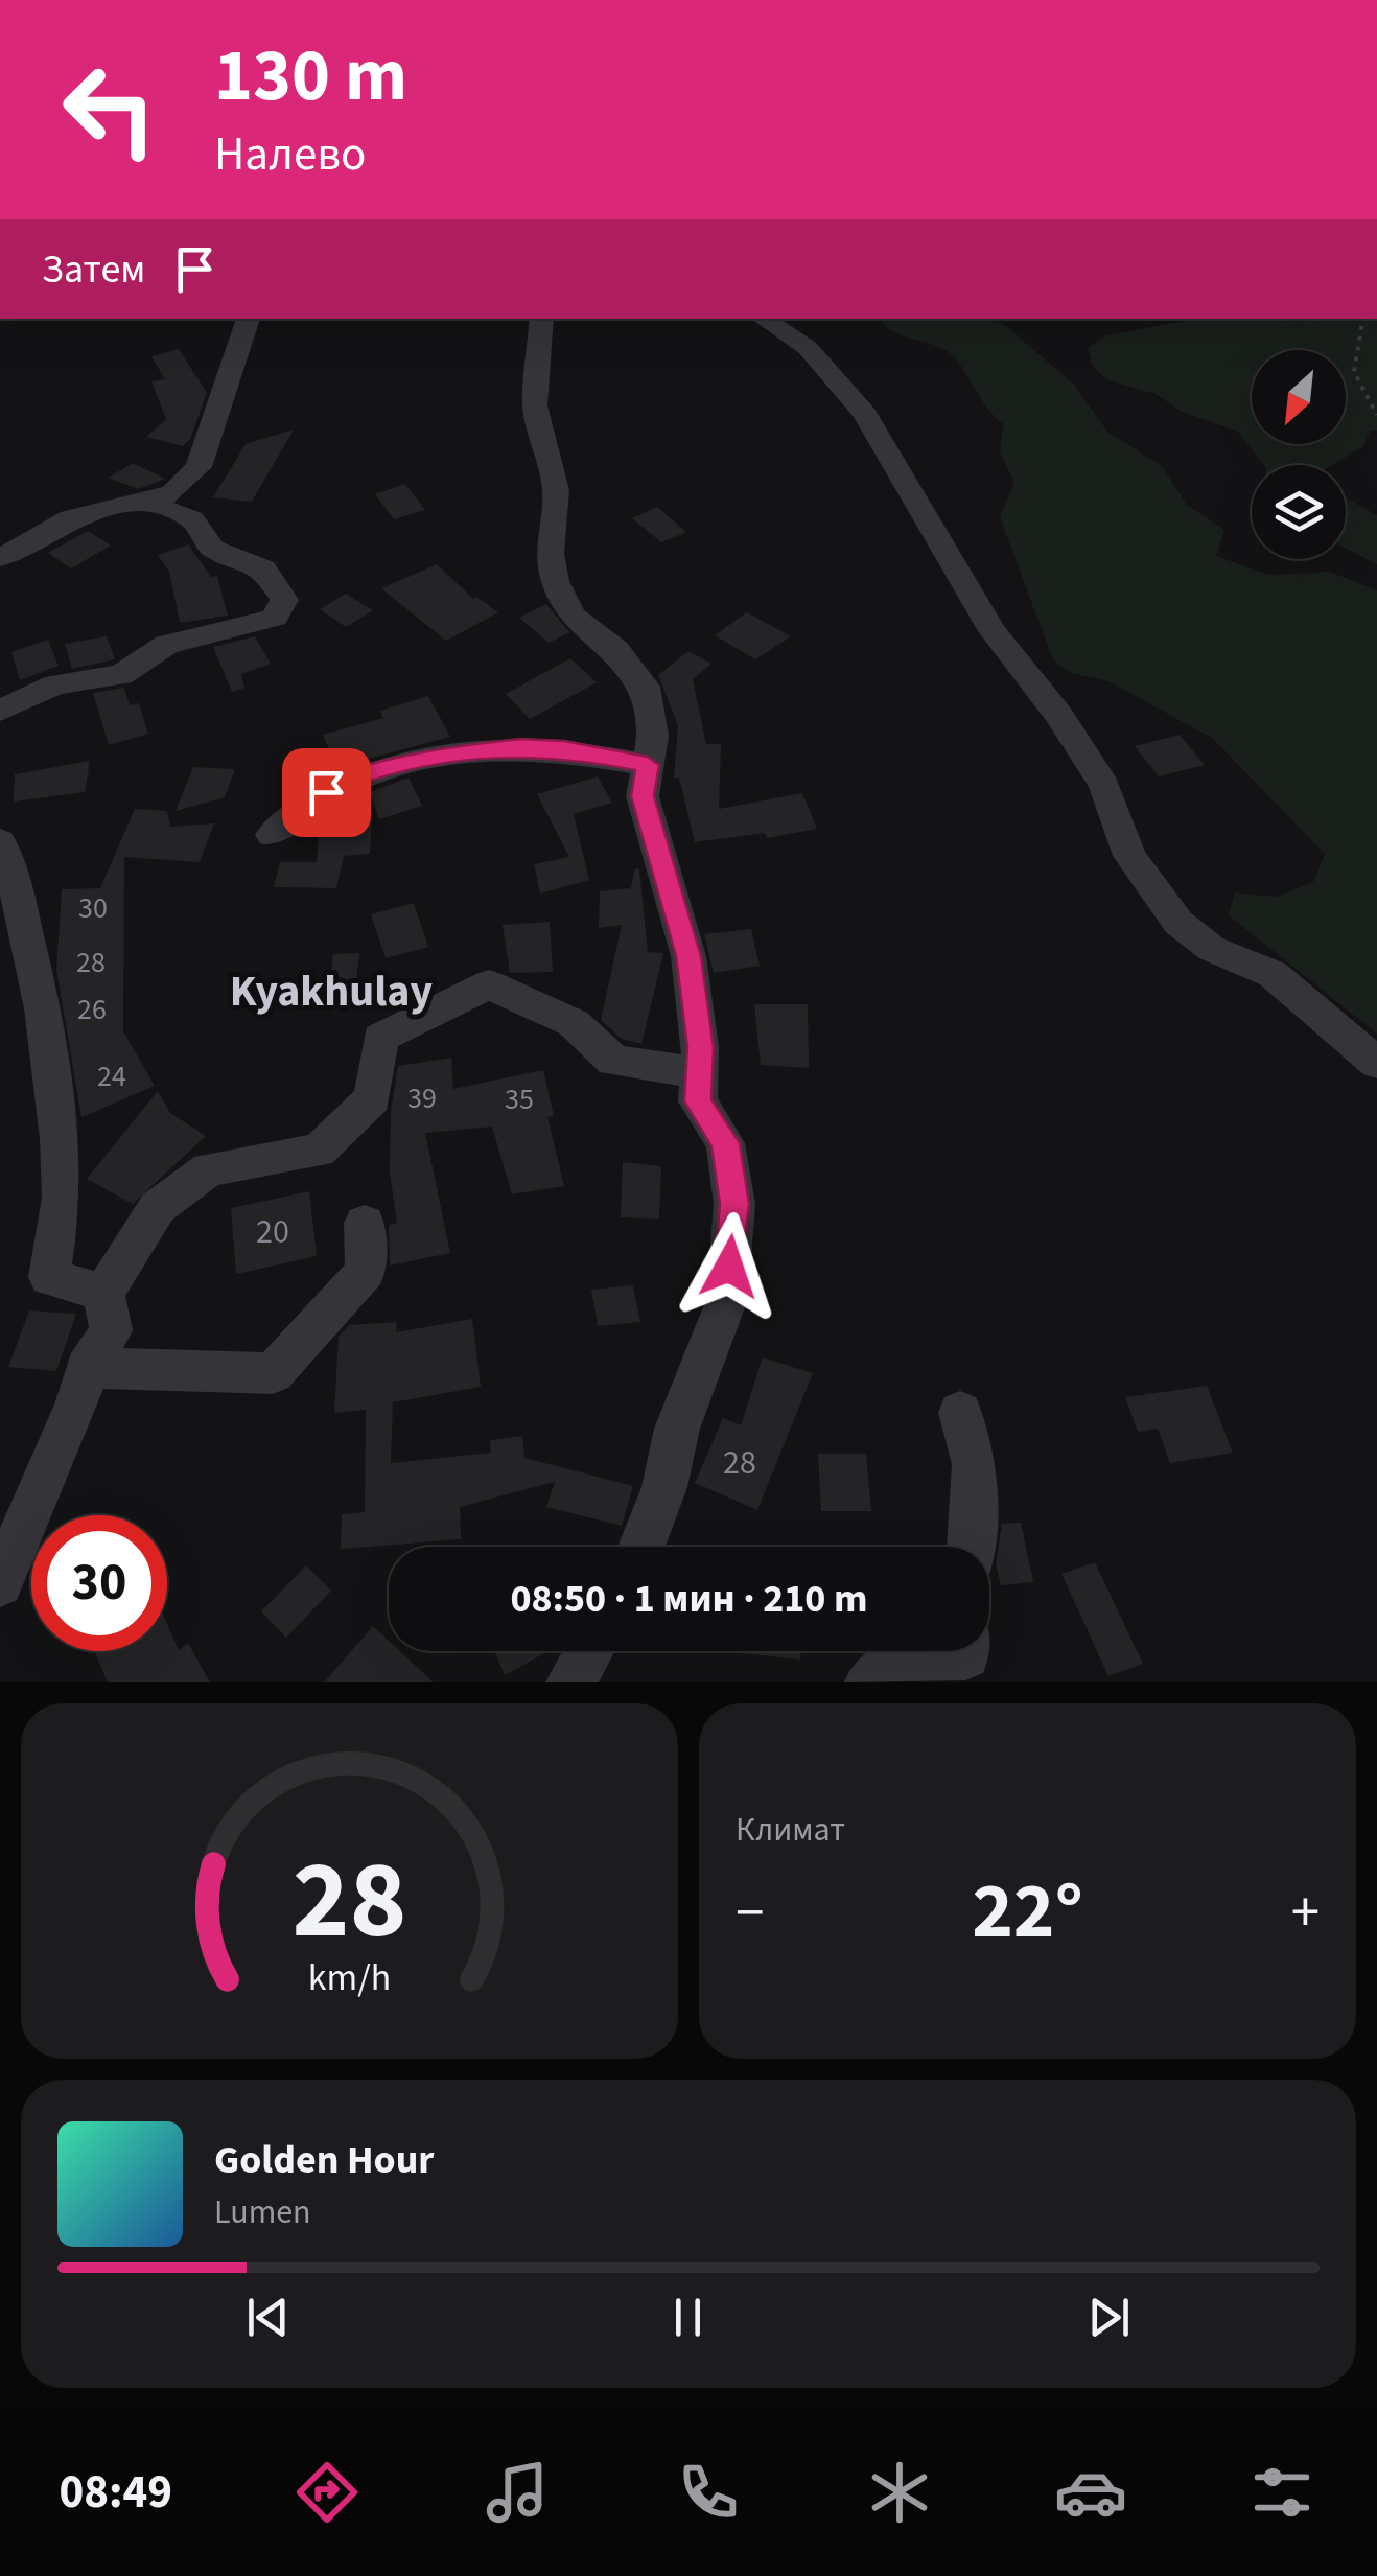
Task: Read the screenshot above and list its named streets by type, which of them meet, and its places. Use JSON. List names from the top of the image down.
{
  "districts": ["Kyakhulay"],
  "house_numbers": [
    "30",
    "28",
    "26",
    "24",
    "39",
    "35",
    "20",
    "28"
  ],
  "north": "bottom left",
  "page": {
    "turn": ["130 m", "Налево"],
    "then": "Затем",
    "limit": "30",
    "trip": "08:50 · 1 мин · 210 m",
    "tile": "Климат",
    "heat": ["−", "22°", "+"],
    "song": ["Golden Hour", "Lumen"],
    "tabs": "08:49",
    "gauge": ["28", "km/h"]
  }
}
